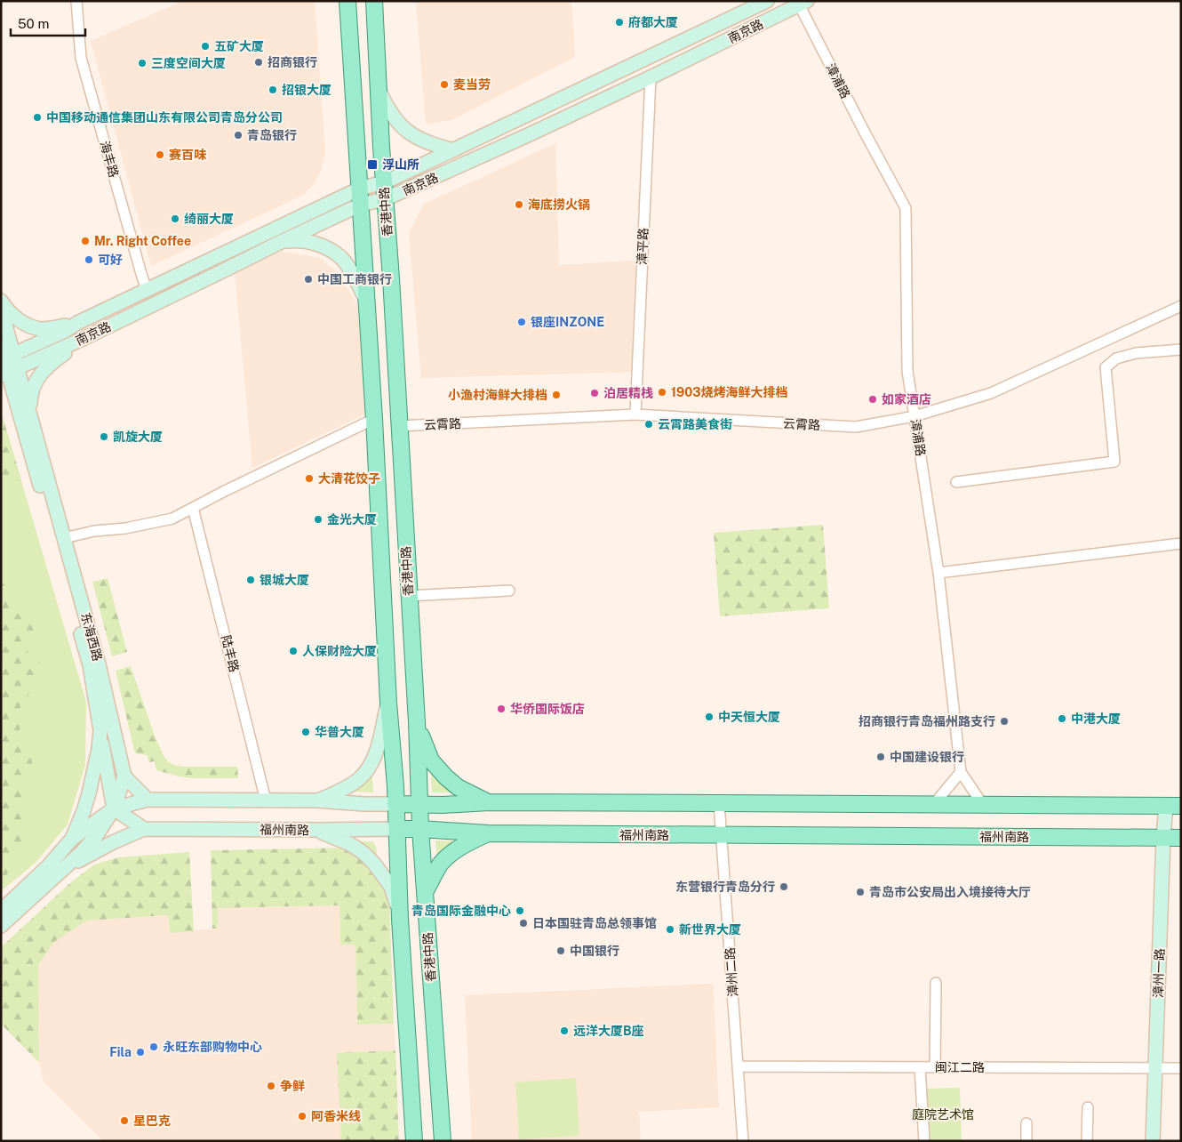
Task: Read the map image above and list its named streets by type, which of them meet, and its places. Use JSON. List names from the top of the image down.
{
  "streets": {
    "main road": [
      "南京路",
      "香港中路",
      "东海西路",
      "福州南路",
      "漳州一路"
    ],
    "street": [
      "漳浦路",
      "海丰路",
      "漳平路",
      "云霄路",
      "陆丰路",
      "漳州二路",
      "闽江二路"
    ]
  },
  "crossings": [
    ["南京路", "漳浦路"],
    ["南京路", "海丰路"],
    ["南京路", "香港中路"],
    ["南京路", "漳平路"],
    ["南京路", "东海西路"],
    ["漳浦路", "云霄路"],
    ["香港中路", "云霄路"],
    ["香港中路", "福州南路"],
    ["漳平路", "云霄路"],
    ["福州南路", "漳州二路"],
    ["福州南路", "漳州一路"],
    ["漳州二路", "闽江二路"],
    ["漳州一路", "闽江二路"]
  ],
  "parks": ["庭院艺术馆"],
  "places": {
    "other": [
      "府都大厦",
      "五矿大厦",
      "招商银行",
      "三度空间大厦",
      "麦当劳",
      "招银大厦",
      "中国移动通信集团山东有限公司青岛分公司",
      "青岛银行",
      "赛百味",
      "海底捞火锅",
      "绮丽大厦",
      "Mr. Right Coffee",
      "可好",
      "中国工商银行",
      "银座INZONE",
      "1903烧烤海鲜大排档",
      "泊居精栈",
      "小渔村海鲜大排档",
      "如家酒店",
      "云霄路美食街",
      "凯旋大厦",
      "大清花饺子",
      "金光大厦",
      "银城大厦",
      "人保财险大厦",
      "华侨国际饭店",
      "中天恒大厦",
      "中港大厦",
      "招商银行青岛福州路支行",
      "华普大厦",
      "中国建设银行",
      "东营银行青岛分行",
      "青岛市公安局出入境接待大厅",
      "青岛国际金融中心",
      "日本国驻青岛总领事馆",
      "新世界大厦",
      "中国银行",
      "远洋大厦B座",
      "永旺东部购物中心",
      "Fila",
      "争鲜",
      "阿香米线",
      "星巴克"
    ],
    "transit": ["浮山所"]
  },
  "scale_bar": "50 m"
}
